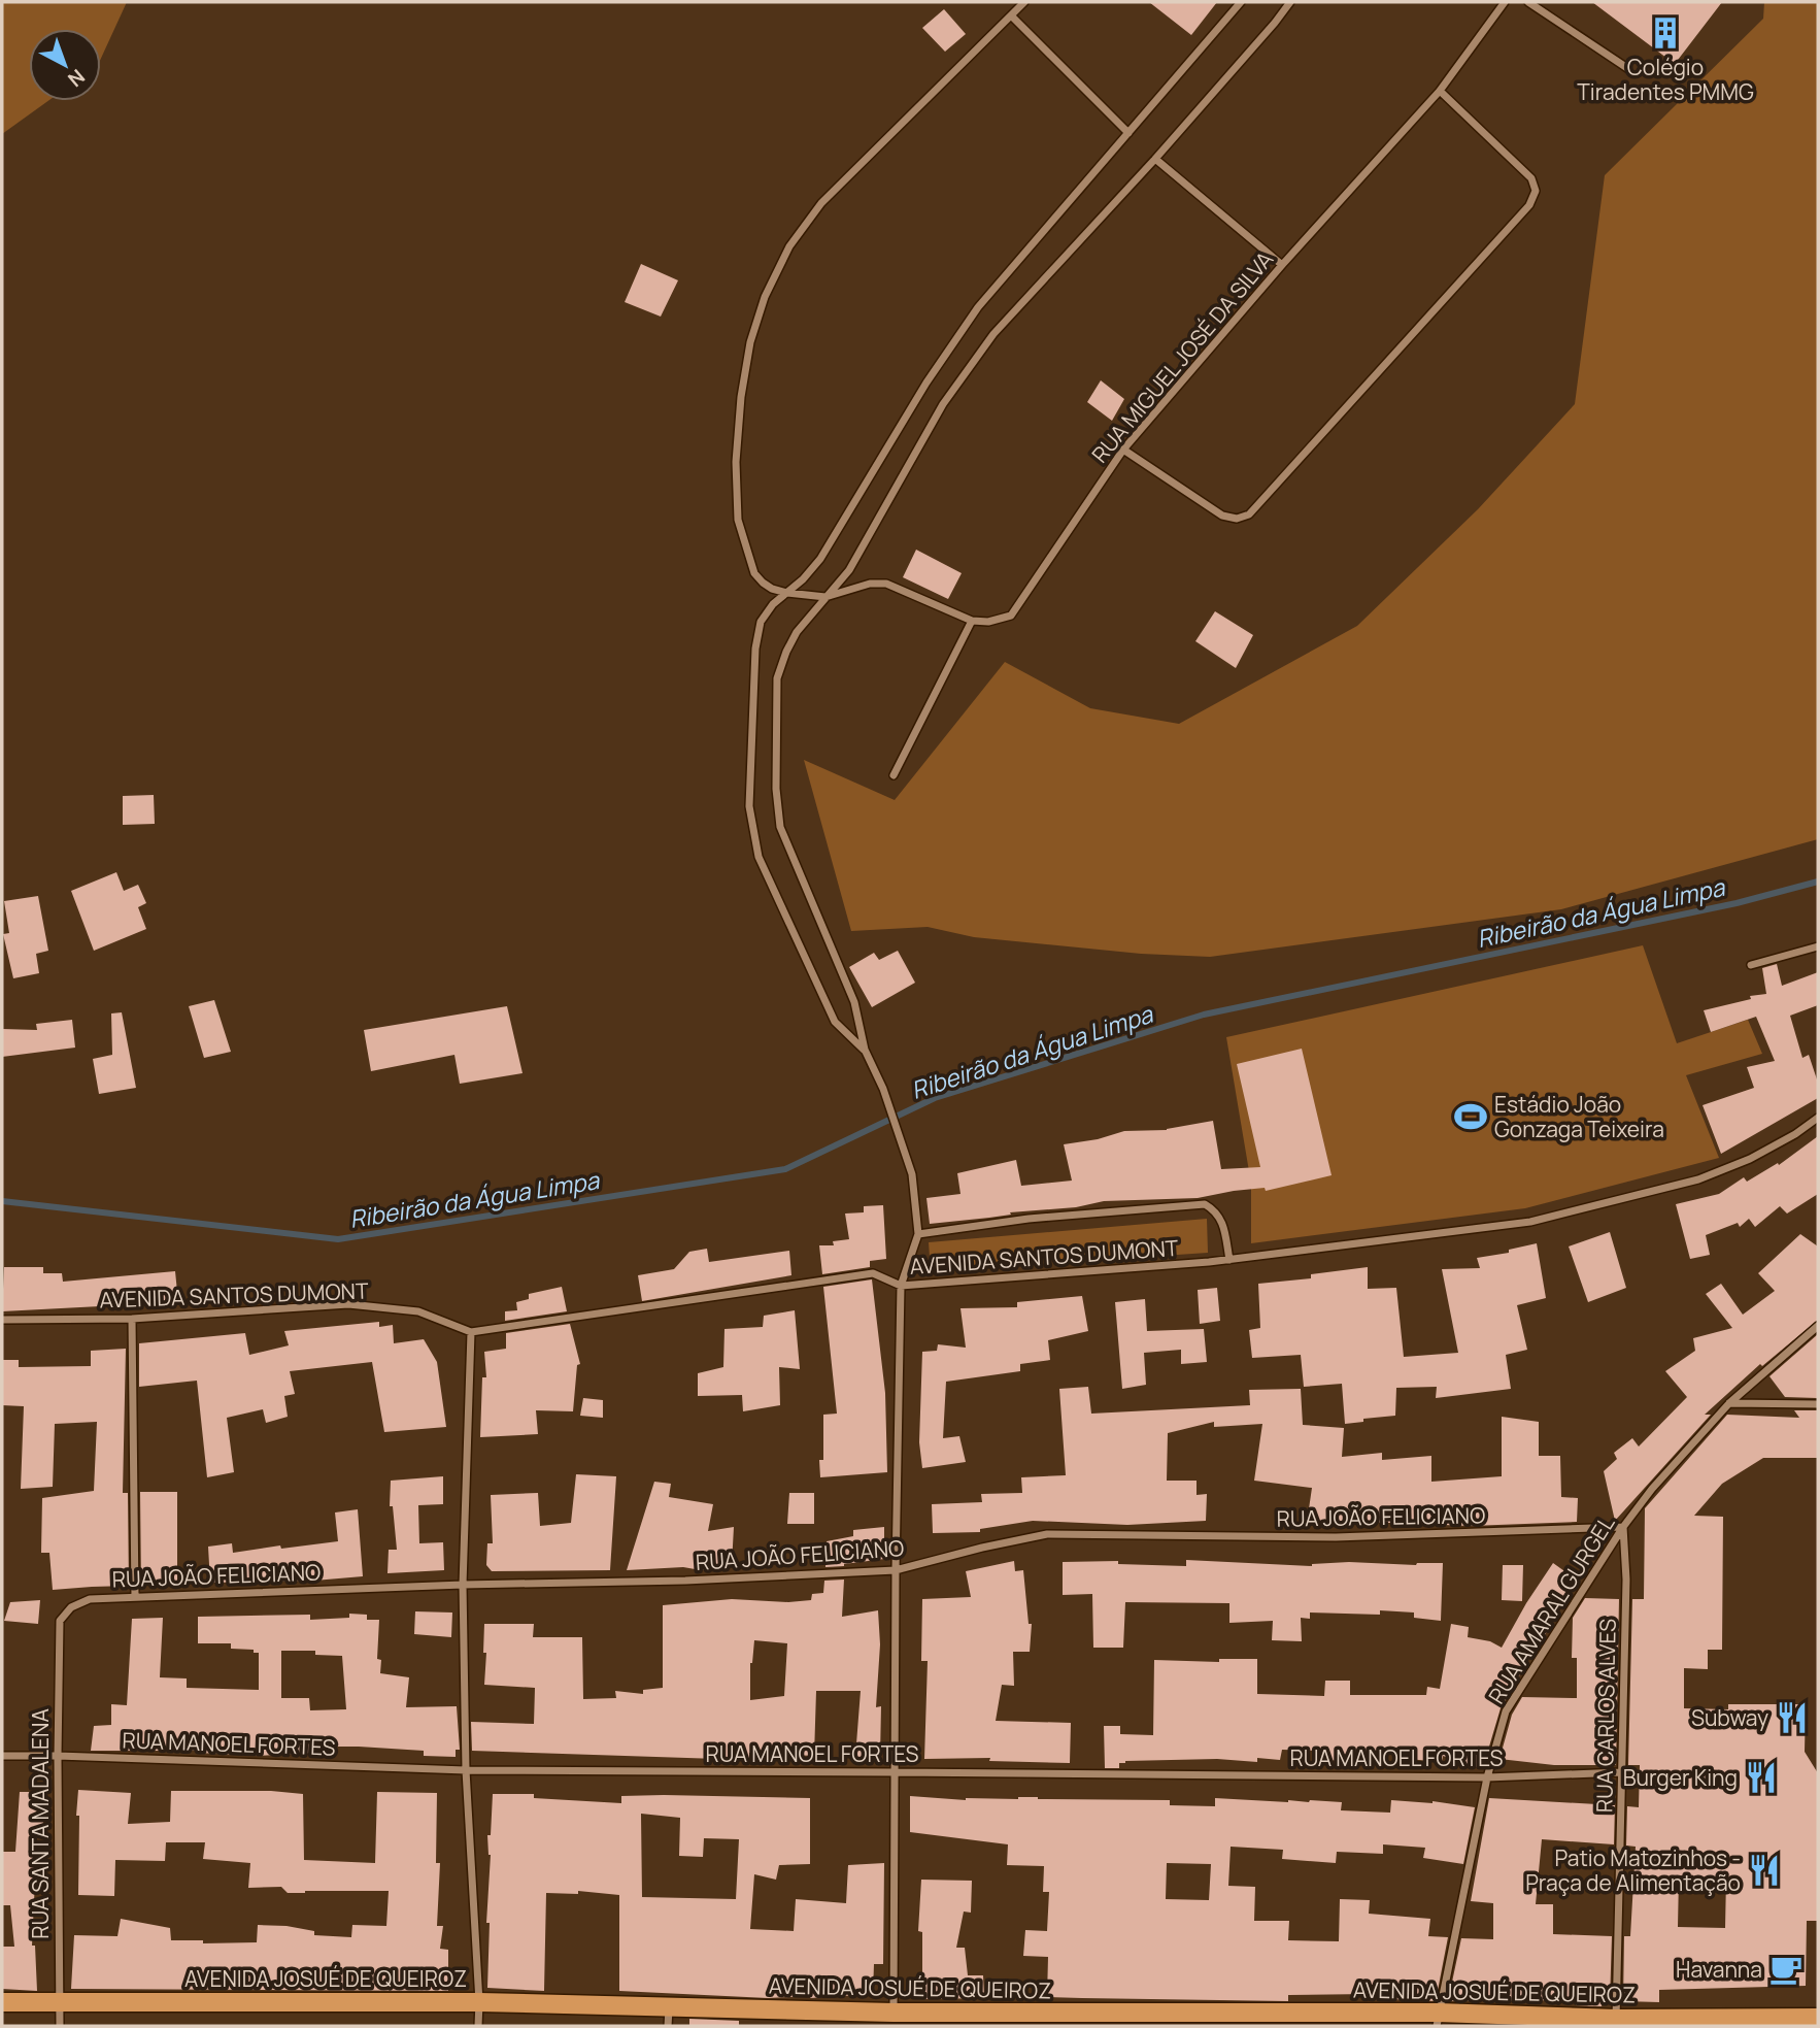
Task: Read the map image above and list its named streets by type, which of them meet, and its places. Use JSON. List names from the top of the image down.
{
  "streets": {
    "main road": ["AVENIDA JOSUÉ DE QUEIROZ"],
    "street": [
      "RUA MIGUEL JOSÉ DA SILVA",
      "AVENIDA SANTOS DUMONT",
      "RUA JOÃO FELICIANO",
      "RUA AMARAL GURGEL",
      "RUA CARLOS ALVES",
      "RUA MANOEL FORTES",
      "RUA SANTA MADALENA"
    ]
  },
  "crossings": [
    ["RUA JOÃO FELICIANO", "RUA AMARAL GURGEL"],
    ["RUA JOÃO FELICIANO", "RUA CARLOS ALVES"],
    ["RUA JOÃO FELICIANO", "RUA SANTA MADALENA"],
    ["RUA AMARAL GURGEL", "RUA CARLOS ALVES"],
    ["RUA AMARAL GURGEL", "RUA MANOEL FORTES"],
    ["RUA AMARAL GURGEL", "AVENIDA JOSUÉ DE QUEIROZ"],
    ["RUA CARLOS ALVES", "RUA MANOEL FORTES"],
    ["RUA CARLOS ALVES", "AVENIDA JOSUÉ DE QUEIROZ"],
    ["RUA MANOEL FORTES", "RUA SANTA MADALENA"],
    ["RUA SANTA MADALENA", "AVENIDA JOSUÉ DE QUEIROZ"]
  ],
  "water": ["Ribeirão da Água Limpa"],
  "places": {
    "building": ["Colégio Tiradentes PMMG"],
    "sports": ["Estádio João Gonzaga Teixeira"],
    "restaurant": ["Subway", "Burger King", "Patio Matozinhos - Praça de Alimentação"],
    "cafe": ["Havanna"]
  },
  "north": "bottom right"
}
